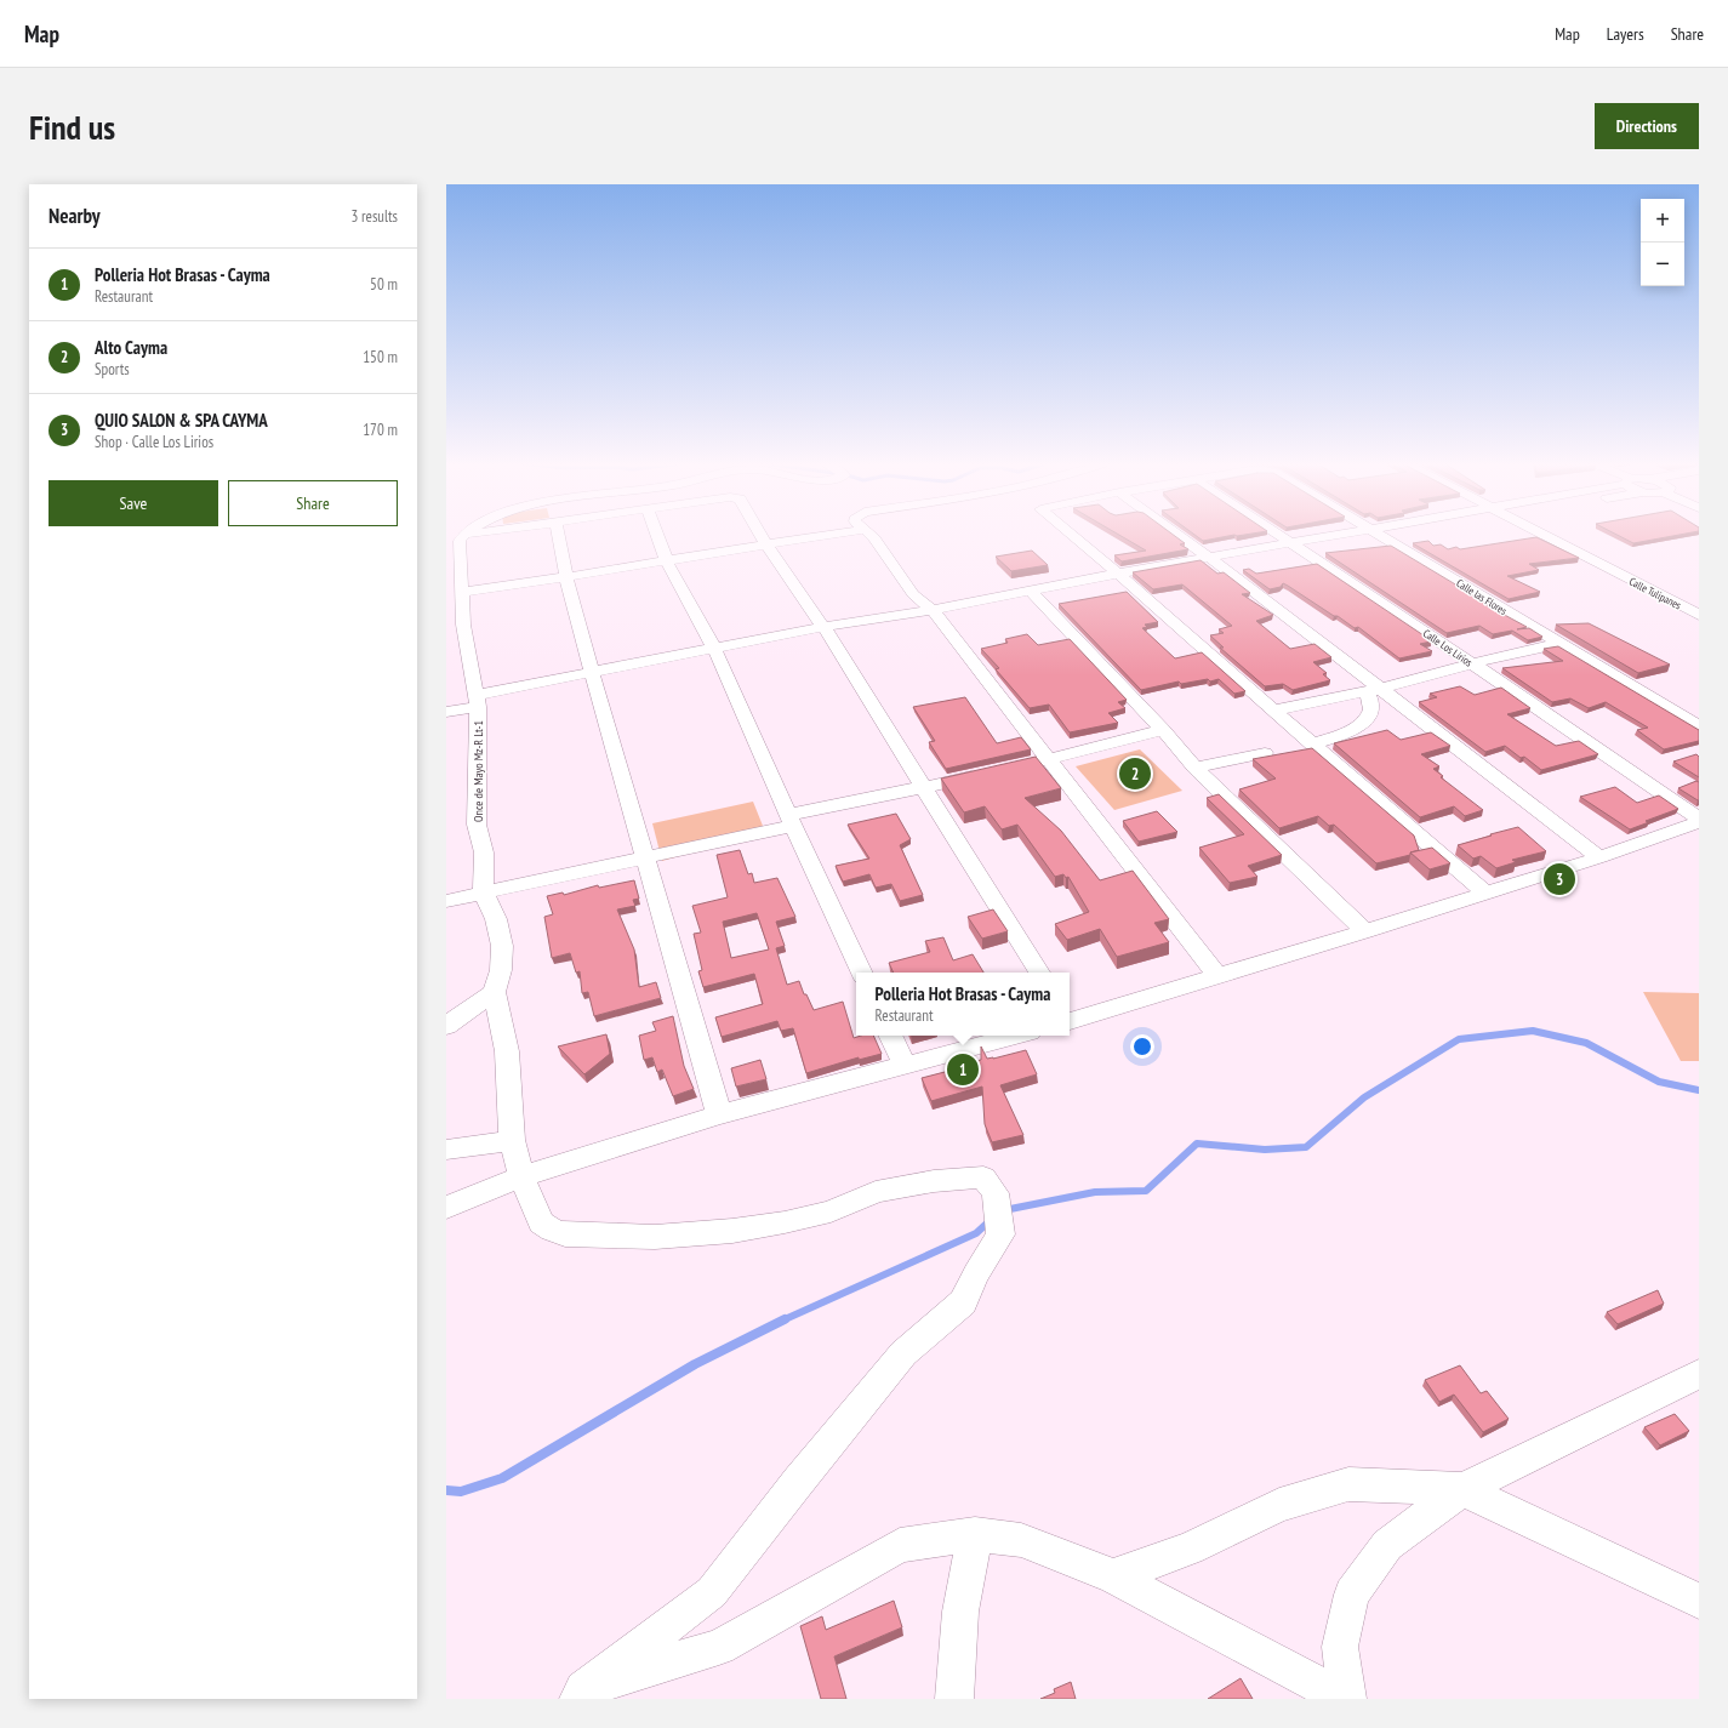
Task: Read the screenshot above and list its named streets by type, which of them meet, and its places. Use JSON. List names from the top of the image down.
{
  "streets": {
    "street": [
      "Calle Tulipanes",
      "Calle las Flores",
      "Calle Los Lirios",
      "Once de Mayo Mz-R Lt-1"
    ]
  },
  "page": {
    "header": "Map",
    "nav": ["Map", "Layers", "Share"],
    "buttons": [
      "Directions",
      ["Save", "Share"]
    ],
    "title": "Find us",
    "heading": ["Nearby", "3 results"],
    "map_buttons": ["+", "−"],
    "list": [
      {
        "mark": "1",
        "name": "Polleria Hot Brasas - Cayma",
        "note": "Restaurant",
        "value": "50 m"
      },
      {
        "mark": "2",
        "name": "Alto Cayma",
        "note": "Sports",
        "value": "150 m"
      },
      {
        "mark": "3",
        "name": "QUIO SALON & SPA CAYMA",
        "note": "Shop · Calle Los Lirios",
        "value": "170 m"
      }
    ],
    "pins": ["2", "3", "1"],
    "popup": ["Polleria Hot Brasas - Cayma", "Restaurant"]
  }
}
